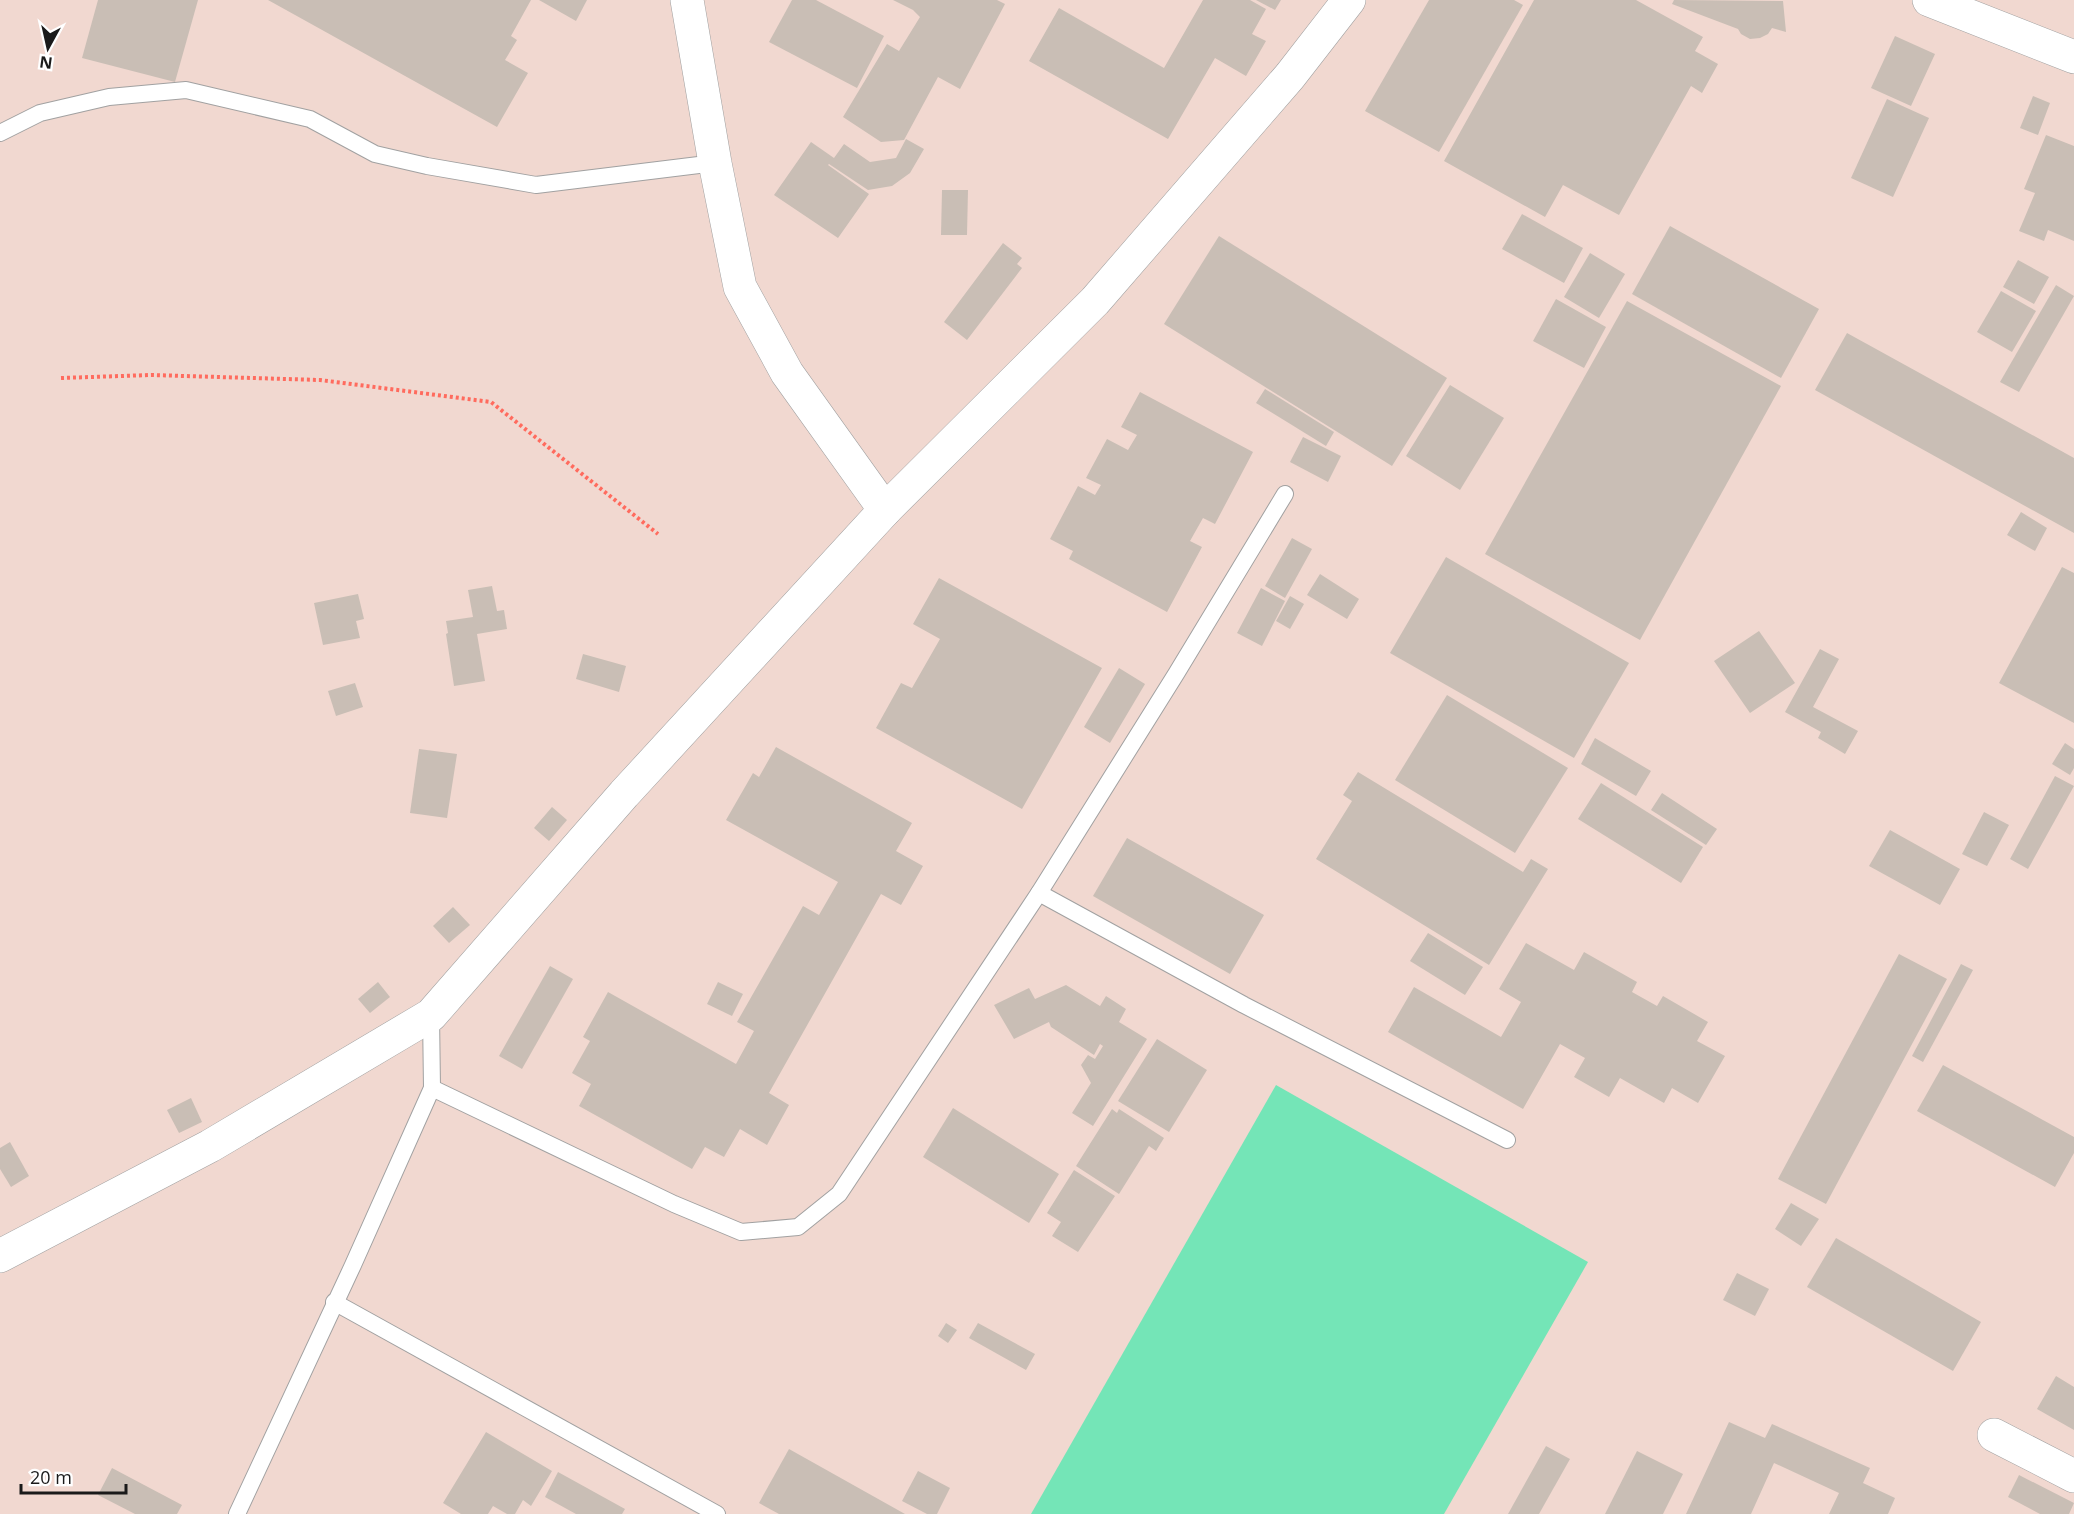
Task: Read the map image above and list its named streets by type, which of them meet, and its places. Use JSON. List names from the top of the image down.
{
  "scale_bar": "20 m",
  "north": "bottom"
}
